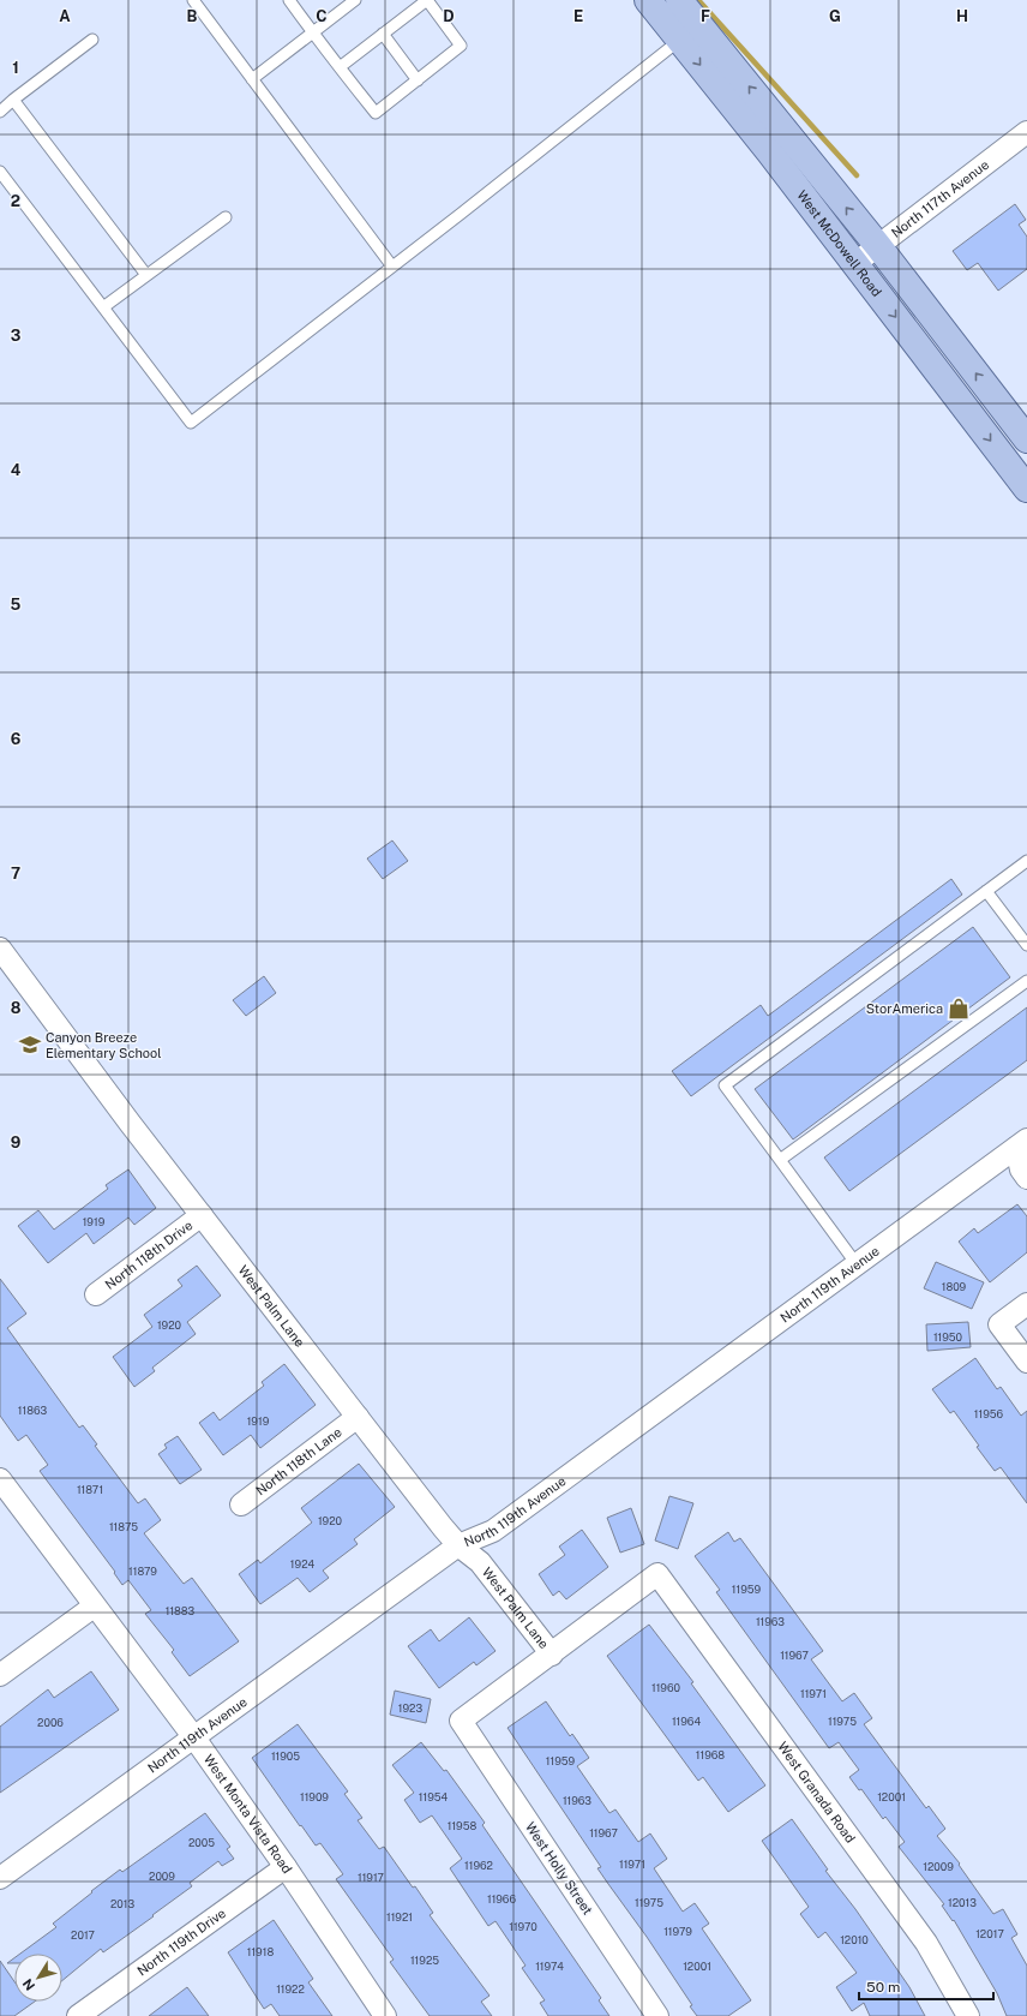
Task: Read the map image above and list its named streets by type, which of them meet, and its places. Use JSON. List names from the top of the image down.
{
  "streets": {
    "main road": ["West McDowell Road"],
    "street": [
      "North 117th Avenue",
      "North 118th Drive",
      "North 119th Avenue",
      "West Palm Lane",
      "North 118th Lane",
      "West Granada Road",
      "West Monta Vista Road",
      "West Holly Street",
      "North 119th Drive"
    ]
  },
  "crossings": [
    ["North 117th Avenue", "West McDowell Road"],
    ["North 118th Drive", "West Palm Lane"],
    ["North 119th Avenue", "West Palm Lane"],
    ["North 119th Avenue", "West Monta Vista Road"],
    ["West Palm Lane", "North 118th Lane"],
    ["West Palm Lane", "West Granada Road"],
    ["West Palm Lane", "West Holly Street"],
    ["West Granada Road", "West Holly Street"],
    ["West Monta Vista Road", "North 119th Drive"]
  ],
  "places": {
    "shop": ["StorAmerica"],
    "school or university": ["Canyon Breeze Elementary School"]
  },
  "house_numbers": [
    "1919",
    "1809",
    "1920",
    "11950",
    "11863",
    "11956",
    "1919",
    "11871",
    "1920",
    "11875",
    "1924",
    "11879",
    "11959",
    "11883",
    "11963",
    "11967",
    "11960",
    "11971",
    "1923",
    "11964",
    "11975",
    "2006",
    "11968",
    "11905",
    "11959",
    "11909",
    "11954",
    "12001",
    "11963",
    "11958",
    "11967",
    "2005",
    "11971",
    "11962",
    "12009",
    "2009",
    "11917",
    "11966",
    "11975",
    "12013",
    "2013",
    "11921",
    "11970",
    "11979",
    "12017",
    "2017",
    "12010",
    "11918",
    "11925",
    "11974",
    "12001",
    "11922"
  ],
  "scale_bar": "50 m",
  "north": "bottom left",
  "grid": {
    "columns": [
      "A",
      "B",
      "C",
      "D",
      "E",
      "F",
      "G",
      "H"
    ],
    "rows": [
      "1",
      "2",
      "3",
      "4",
      "5",
      "6",
      "7",
      "8",
      "9"
    ]
  }
}
